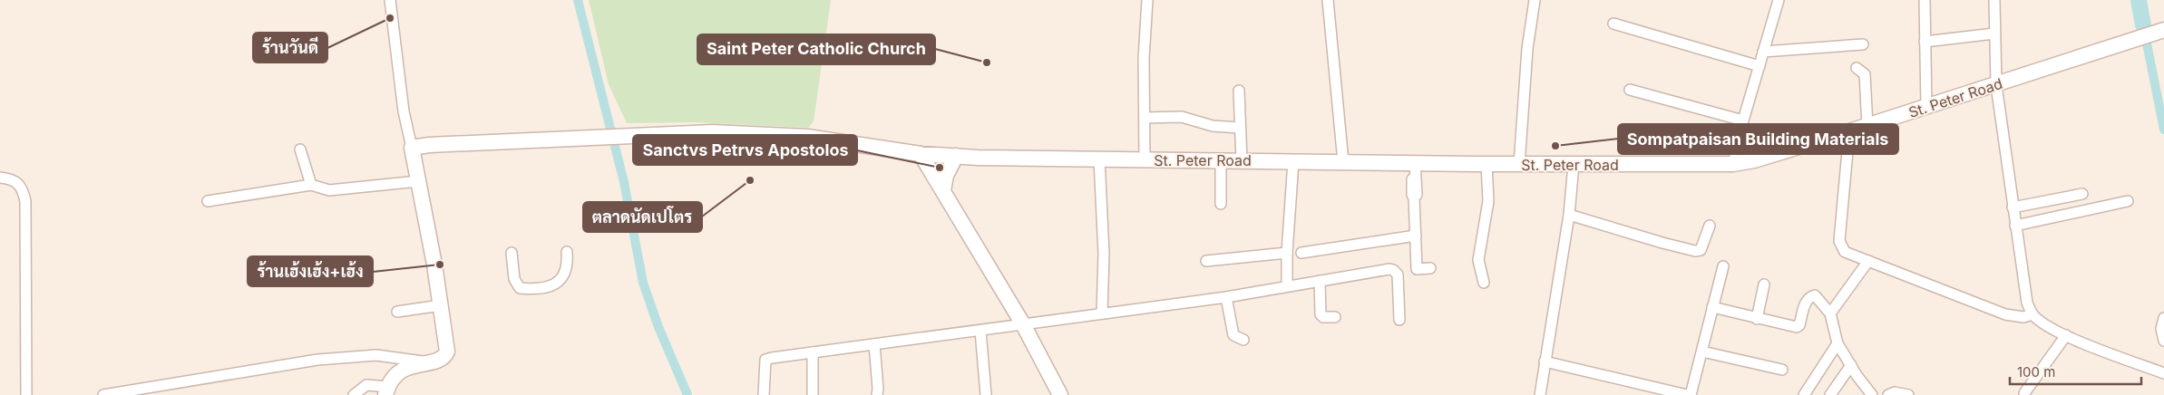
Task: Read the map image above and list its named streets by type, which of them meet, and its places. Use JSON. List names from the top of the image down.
{
  "streets": {
    "street": ["St. Peter Road"]
  },
  "places": [
    "ร้านวันดี",
    "Saint Peter Catholic Church",
    "Sompatpaisan Building Materials",
    "Sanctvs Petrvs Apostolos",
    "ตลาดนัดเปโตร",
    "ร้านเฮ้งเฮ้ง+เฮ้ง"
  ],
  "scale_bar": "100 m"
}
